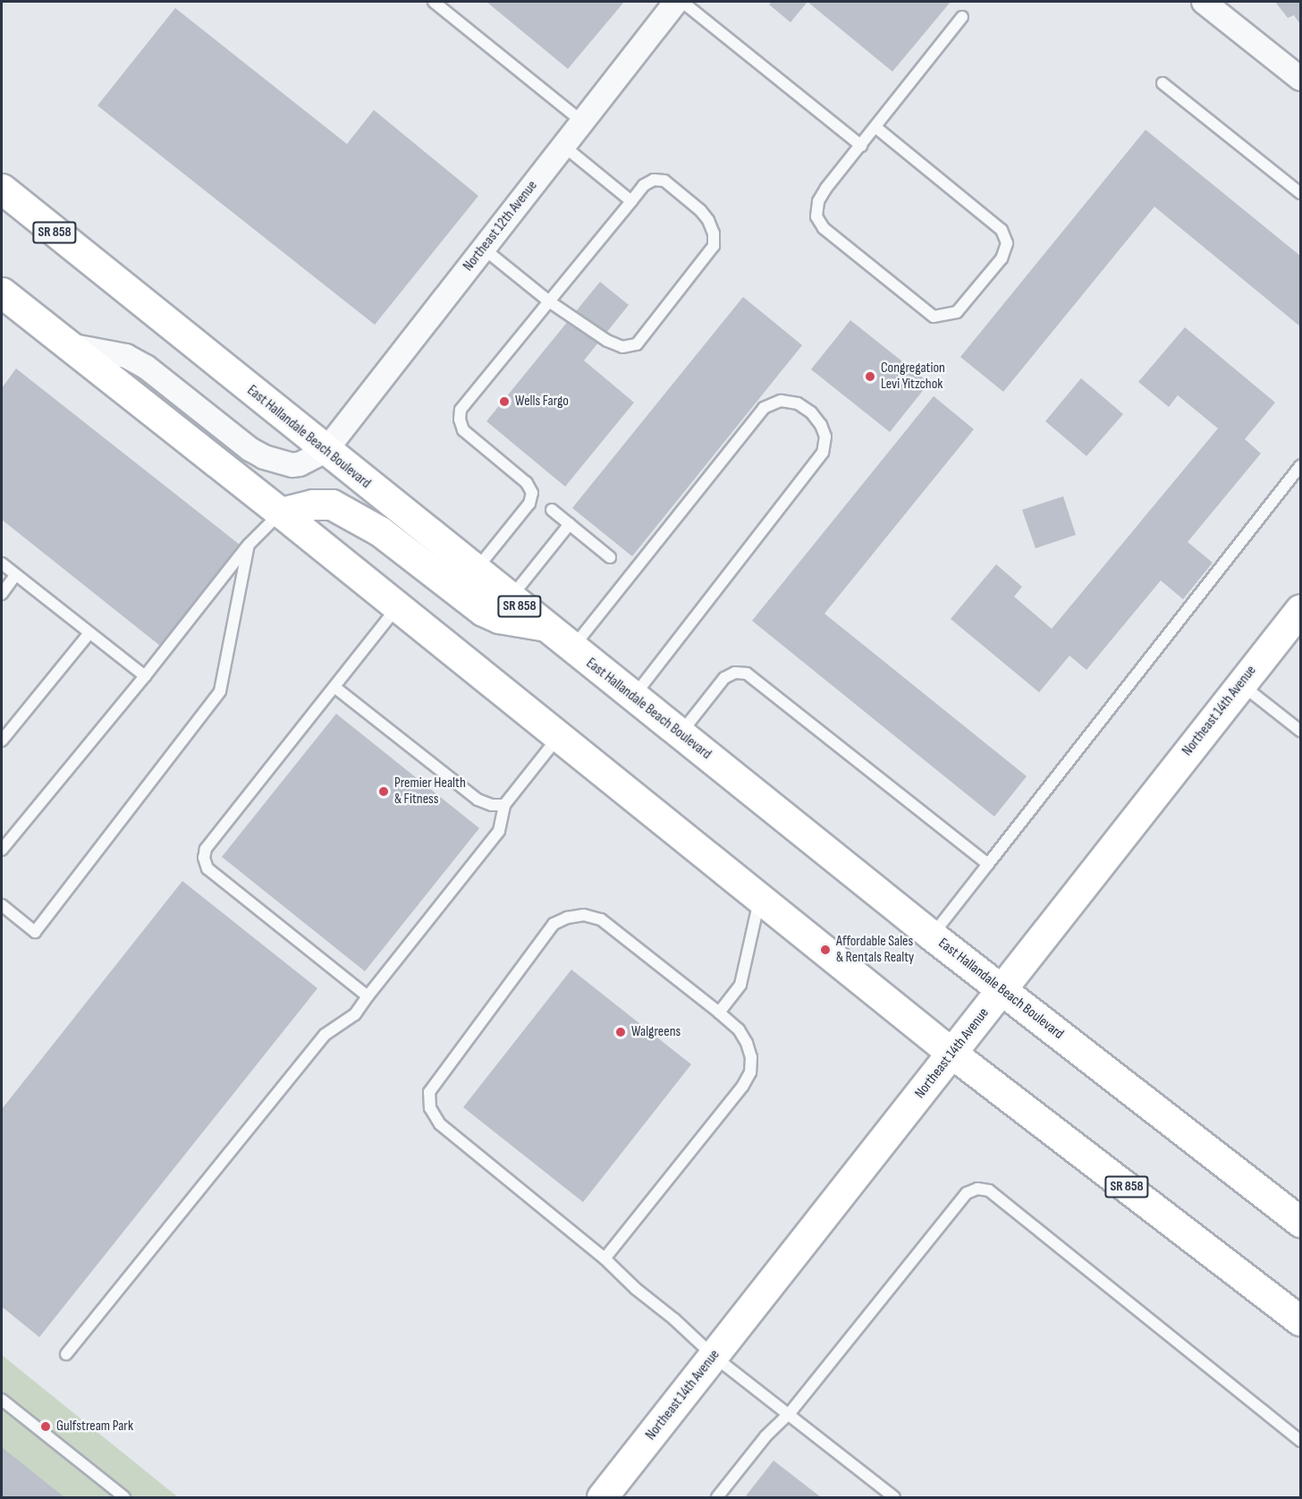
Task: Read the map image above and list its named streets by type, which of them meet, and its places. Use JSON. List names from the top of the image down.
{
  "streets": {
    "main road": ["SR 858", "East Hallandale Beach Boulevard", "Northeast 14th Avenue"],
    "street": ["Northeast 12th Avenue"]
  },
  "crossings": [
    ["Northeast 12th Avenue", "East Hallandale Beach Boulevard"],
    ["SR 858", "Northeast 14th Avenue"],
    ["East Hallandale Beach Boulevard", "Northeast 14th Avenue"]
  ],
  "places": [
    "Congregation Levi Yitzchok",
    "Wells Fargo",
    "Premier Health & Fitness",
    "Affordable Sales & Rentals Realty",
    "Walgreens",
    "Gulfstream Park"
  ]
}
